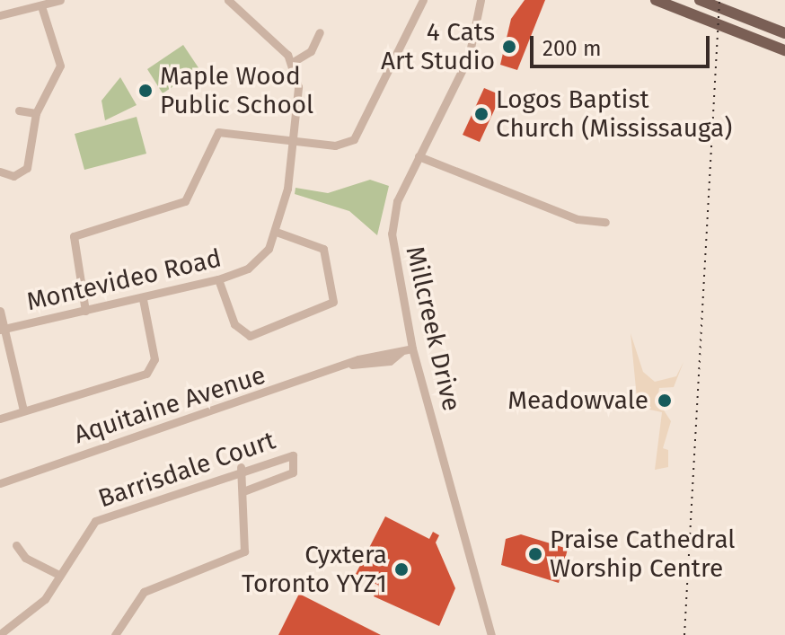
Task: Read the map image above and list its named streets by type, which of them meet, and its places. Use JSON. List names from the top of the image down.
{
  "streets": {
    "street": [
      "Montevideo Road",
      "Millcreek Drive",
      "Aquitaine Avenue",
      "Barrisdale Court"
    ]
  },
  "crossings": [
    ["Millcreek Drive", "Aquitaine Avenue"]
  ],
  "places": [
    "4 Cats Art Studio",
    "Maple Wood Public School",
    "Logos Baptist Church (Mississauga)",
    "Meadowvale",
    "Praise Cathedral Worship Centre",
    "Cyxtera Toronto YYZ1"
  ],
  "scale_bar": "200 m"
}
